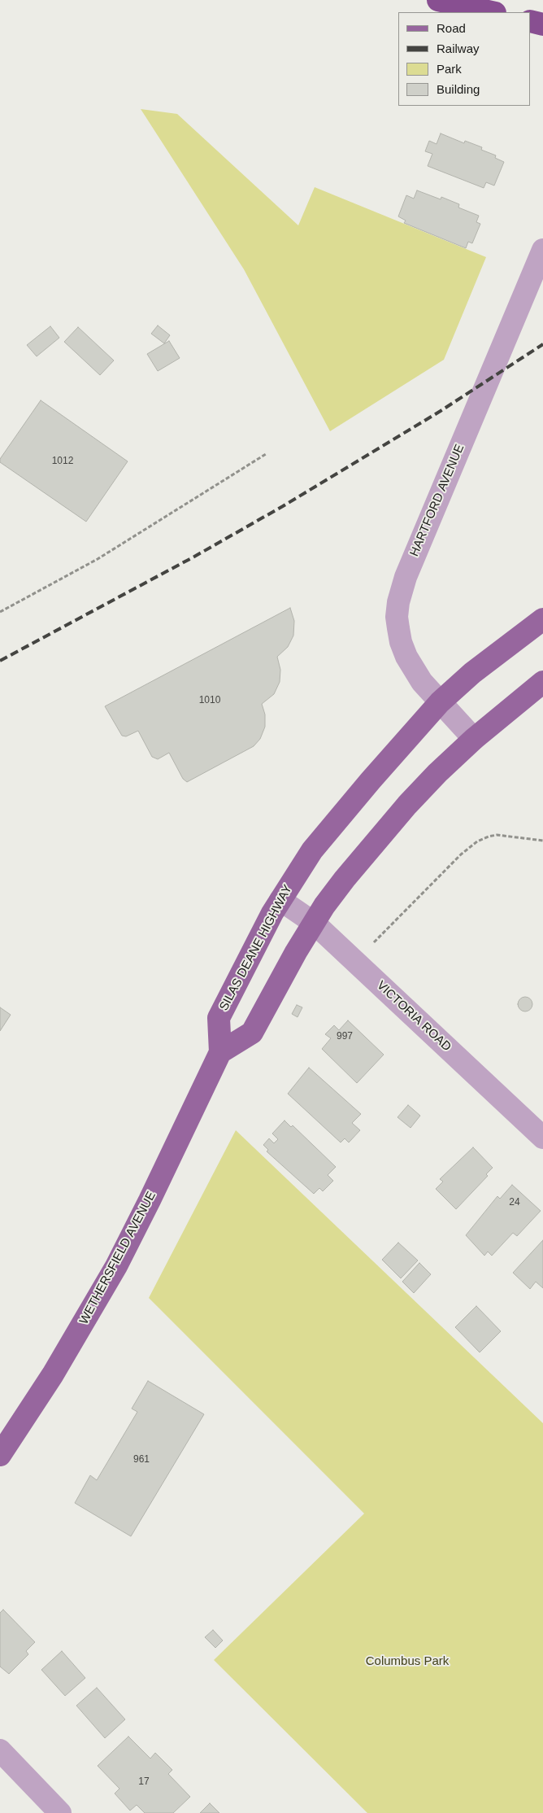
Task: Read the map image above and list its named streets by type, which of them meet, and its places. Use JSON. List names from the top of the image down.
{
  "streets": {
    "main road": ["SILAS DEANE HIGHWAY", "WETHERSFIELD AVENUE"],
    "street": ["HARTFORD AVENUE", "VICTORIA ROAD"]
  },
  "crossings": [
    ["HARTFORD AVENUE", "SILAS DEANE HIGHWAY"],
    ["SILAS DEANE HIGHWAY", "VICTORIA ROAD"],
    ["SILAS DEANE HIGHWAY", "WETHERSFIELD AVENUE"]
  ],
  "parks": ["Columbus Park"],
  "house_numbers": [
    "1012",
    "1010",
    "997",
    "24",
    "961",
    "17"
  ],
  "legend": [
    "Road",
    "Railway",
    "Park",
    "Building"
  ]
}
